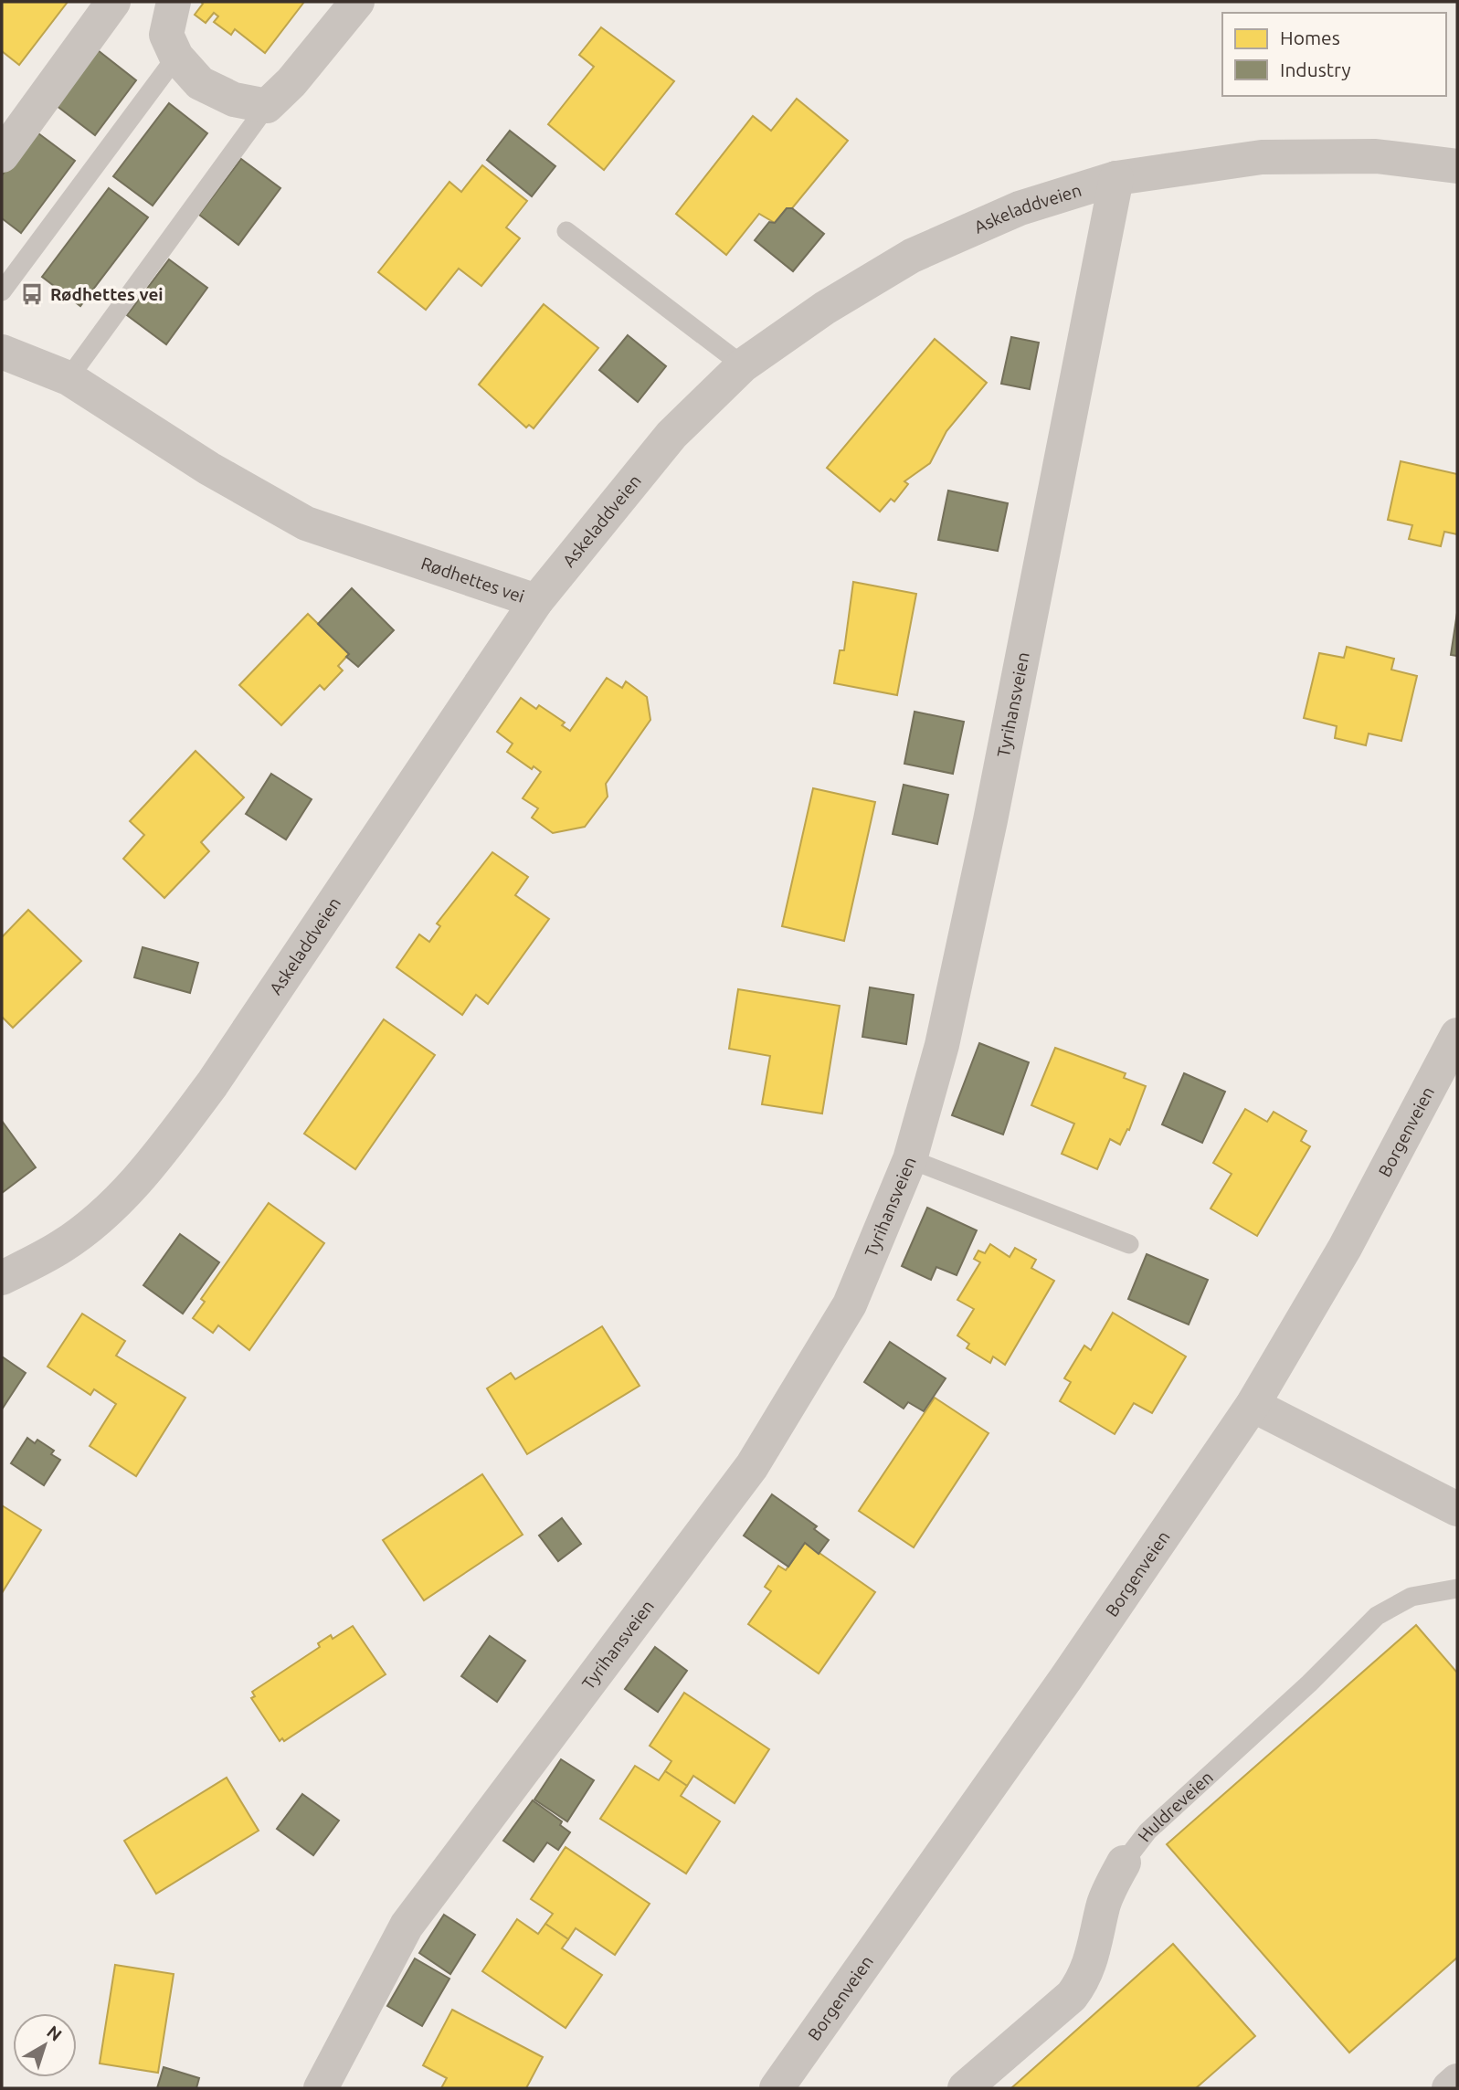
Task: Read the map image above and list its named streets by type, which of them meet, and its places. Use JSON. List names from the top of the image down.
{
  "streets": {
    "street": [
      "Askeladdveien",
      "Rødhettes vei",
      "Tyrihansveien",
      "Borgenveien",
      "Huldreveien"
    ]
  },
  "crossings": [
    ["Askeladdveien", "Rødhettes vei"],
    ["Askeladdveien", "Tyrihansveien"]
  ],
  "places": {
    "bus stop": ["Rødhettes vei"]
  },
  "legend": ["Homes", "Industry"],
  "north": "top right"
}
